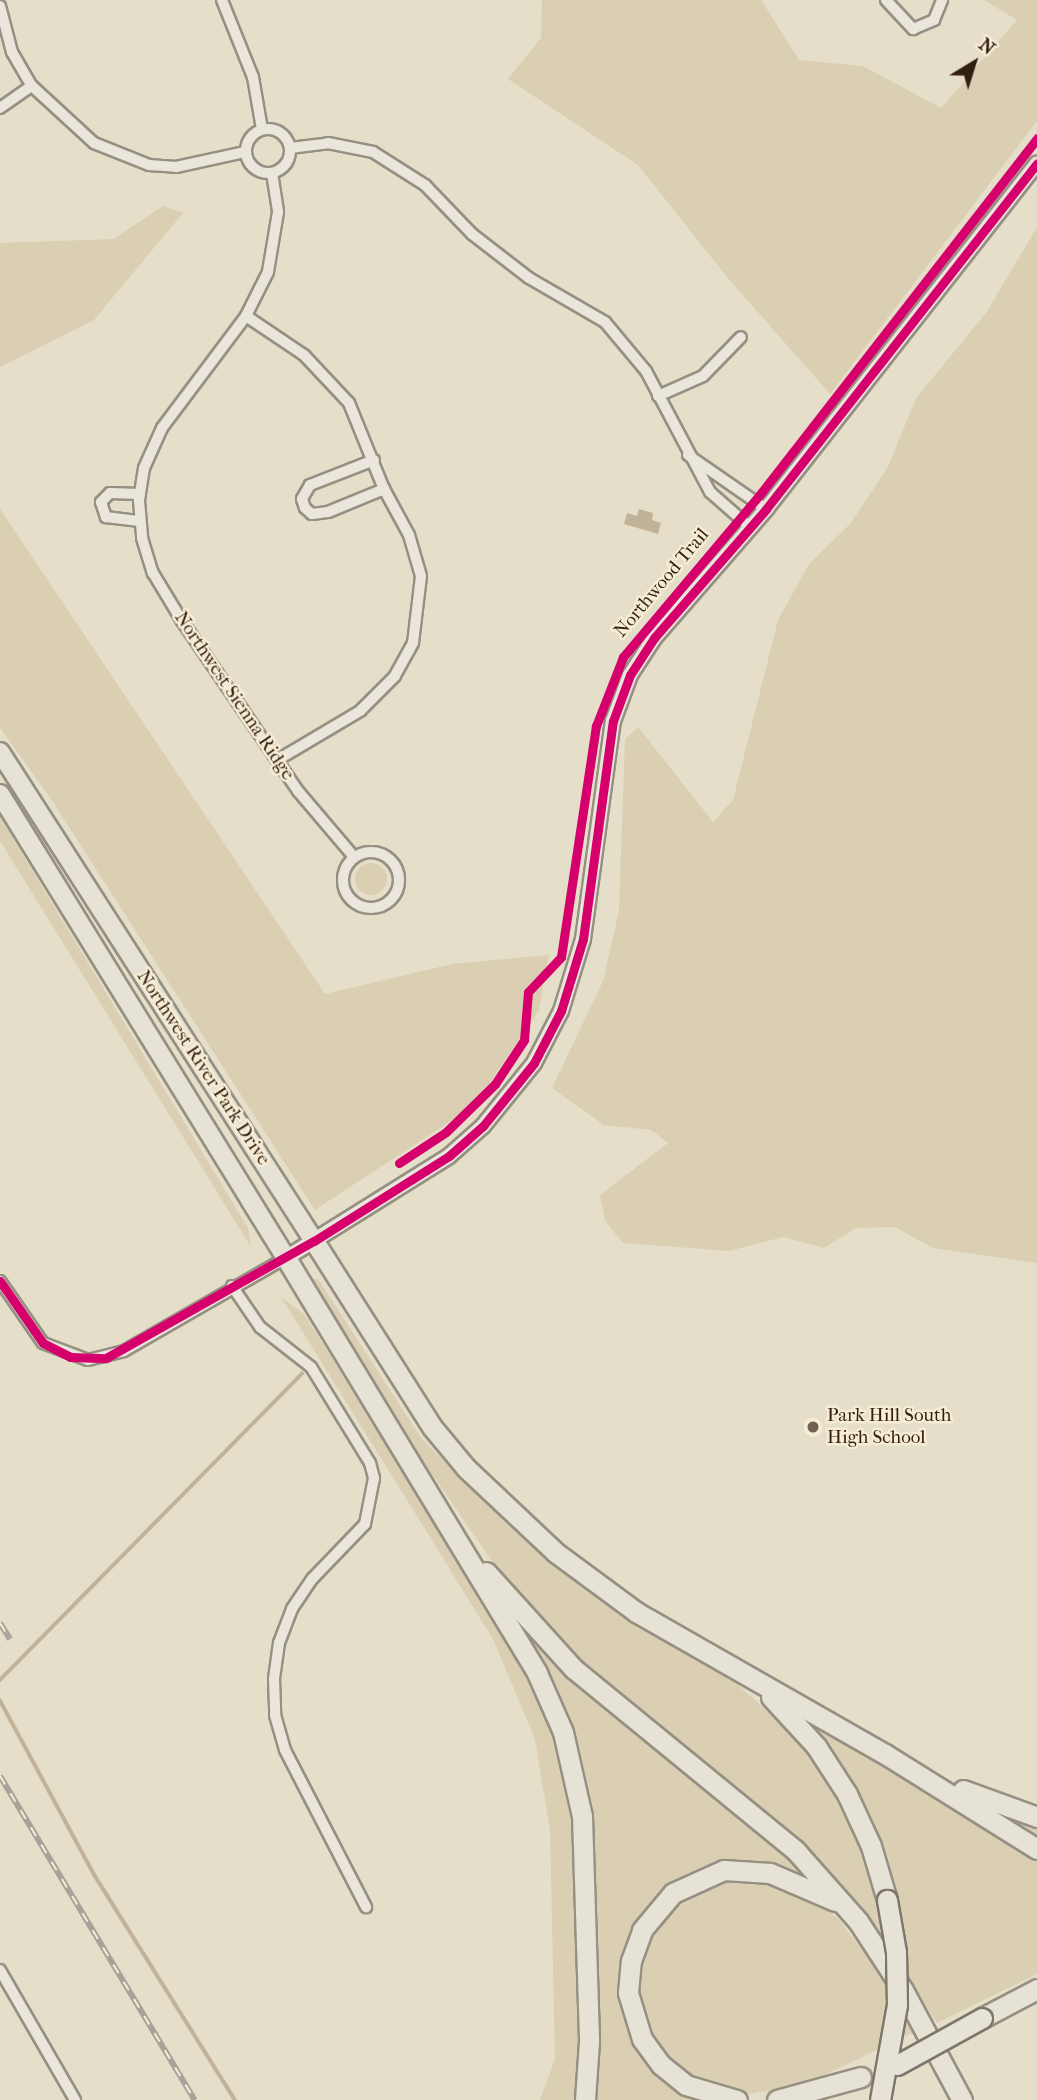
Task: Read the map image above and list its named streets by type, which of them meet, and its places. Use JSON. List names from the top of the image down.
{
  "streets": {
    "highway": ["Northwest River Park Drive"],
    "street": ["Northwest Sienna Ridge"],
    "cycle path": ["Northwood Trail"]
  },
  "places": ["Park Hill South High School"],
  "north": "top right"
}
